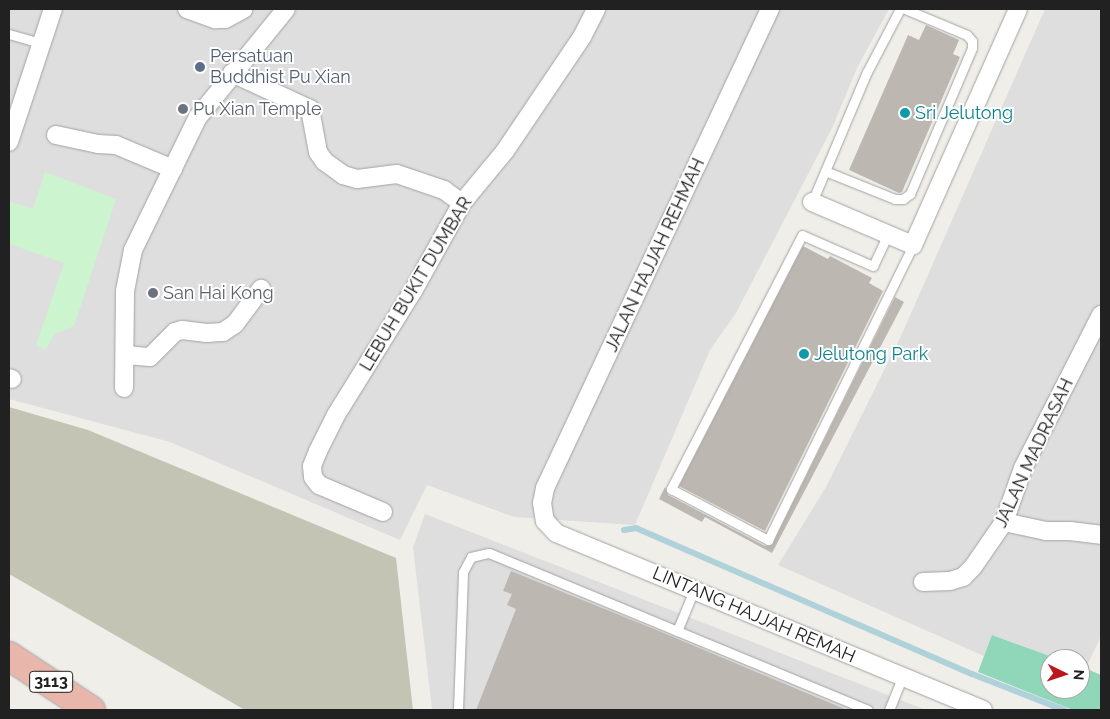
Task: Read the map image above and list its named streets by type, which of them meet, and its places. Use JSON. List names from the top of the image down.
{
  "streets": {
    "highway": ["3113"],
    "street": [
      "JALAN HAJJAH REHMAH",
      "LEBUH BUKIT DUMBAR",
      "JALAN MADRASAH",
      "LINTANG HAJJAH REMAH"
    ]
  },
  "crossings": [
    ["JALAN HAJJAH REHMAH", "LINTANG HAJJAH REMAH"]
  ],
  "places": [
    "Persatuan Buddhist Pu Xian",
    "Pu Xian Temple",
    "Sri Jelutong",
    "San Hai Kong",
    "Jelutong Park"
  ],
  "north": "right"
}
